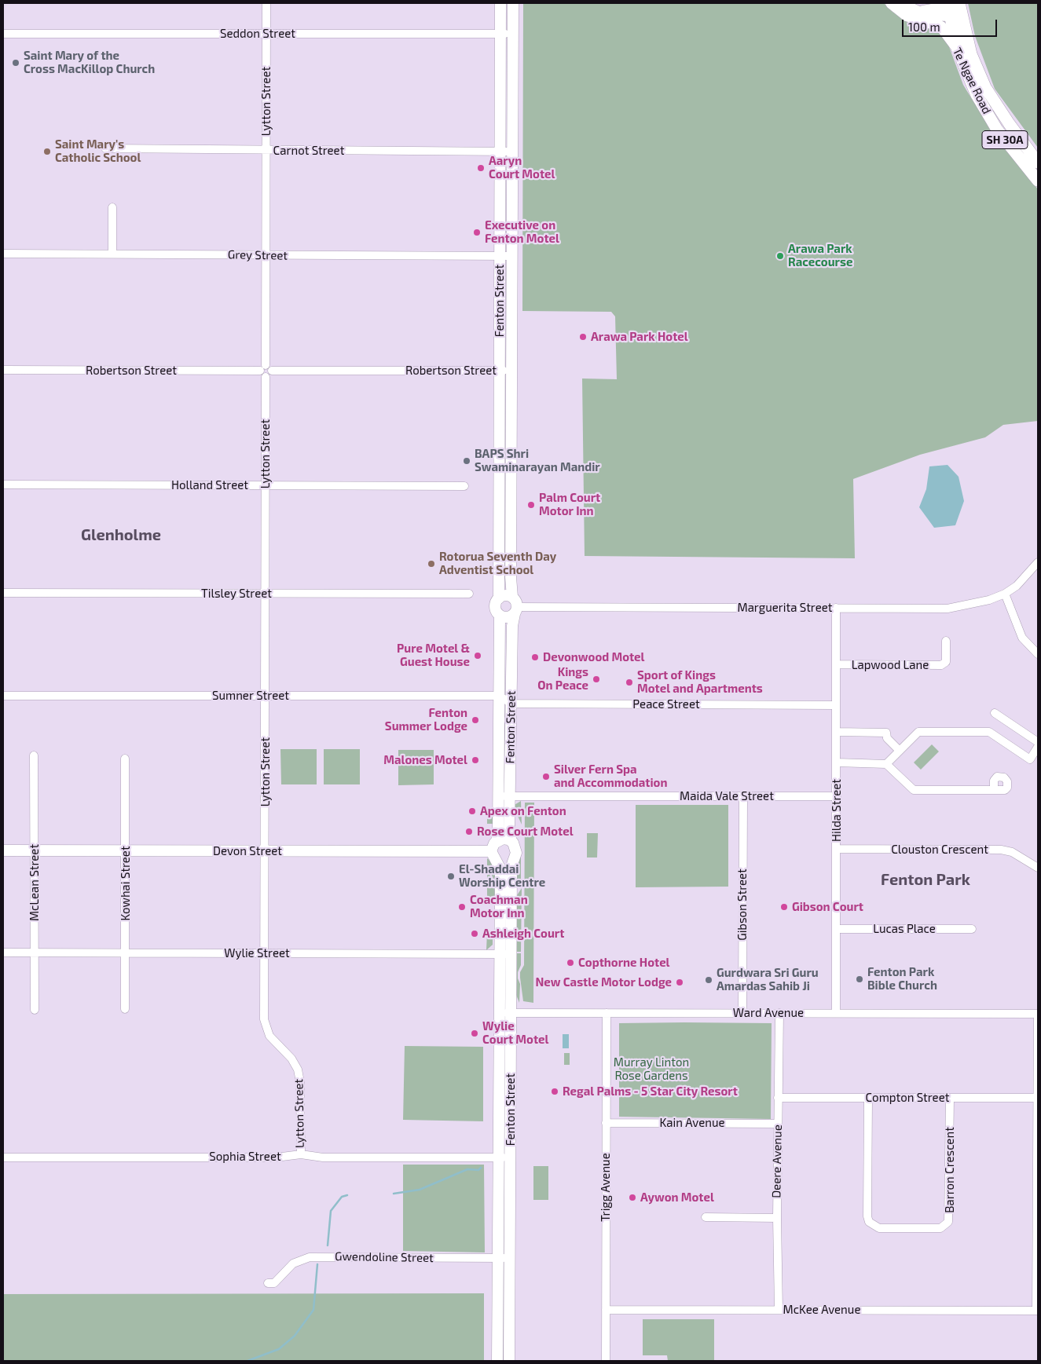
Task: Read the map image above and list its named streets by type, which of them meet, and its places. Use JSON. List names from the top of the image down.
{
  "streets": {
    "main road": [
      "Te Ngae Road",
      "SH 30A",
      "Fenton Street",
      "Devon Street"
    ],
    "street": [
      "Seddon Street",
      "Lytton Street",
      "Carnot Street",
      "Grey Street",
      "Robertson Street",
      "Holland Street",
      "Tilsley Street",
      "Marguerita Street",
      "Lapwood Lane",
      "Sumner Street",
      "Peace Street",
      "Maida Vale Street",
      "Hilda Street",
      "Clouston Crescent",
      "McLean Street",
      "Kowhai Street",
      "Gibson Street",
      "Lucas Place",
      "Wylie Street",
      "Ward Avenue",
      "Compton Street",
      "Kain Avenue",
      "Sophia Street",
      "Deere Avenue",
      "Barron Crescent",
      "Trigg Avenue",
      "Gwendoline Street",
      "McKee Avenue"
    ]
  },
  "crossings": [
    ["Seddon Street", "Lytton Street"],
    ["Seddon Street", "Fenton Street"],
    ["Te Ngae Road", "SH 30A"],
    ["Lytton Street", "Carnot Street"],
    ["Lytton Street", "Grey Street"],
    ["Lytton Street", "Robertson Street"],
    ["Lytton Street", "Holland Street"],
    ["Lytton Street", "Tilsley Street"],
    ["Lytton Street", "Sumner Street"],
    ["Lytton Street", "Devon Street"],
    ["Lytton Street", "Wylie Street"],
    ["Lytton Street", "Sophia Street"],
    ["Carnot Street", "Fenton Street"],
    ["Grey Street", "Fenton Street"],
    ["Fenton Street", "Robertson Street"],
    ["Fenton Street", "Marguerita Street"],
    ["Fenton Street", "Sumner Street"],
    ["Fenton Street", "Peace Street"],
    ["Fenton Street", "Maida Vale Street"],
    ["Fenton Street", "Devon Street"],
    ["Fenton Street", "Wylie Street"],
    ["Fenton Street", "Ward Avenue"],
    ["Fenton Street", "Sophia Street"],
    ["Fenton Street", "Gwendoline Street"],
    ["Marguerita Street", "Hilda Street"],
    ["Lapwood Lane", "Hilda Street"],
    ["Peace Street", "Hilda Street"],
    ["Maida Vale Street", "Hilda Street"],
    ["Maida Vale Street", "Gibson Street"],
    ["Hilda Street", "Clouston Crescent"],
    ["Hilda Street", "Lucas Place"],
    ["Hilda Street", "Ward Avenue"],
    ["Devon Street", "McLean Street"],
    ["Devon Street", "Kowhai Street"],
    ["McLean Street", "Wylie Street"],
    ["Kowhai Street", "Wylie Street"],
    ["Gibson Street", "Ward Avenue"],
    ["Ward Avenue", "Deere Avenue"],
    ["Ward Avenue", "Trigg Avenue"],
    ["Compton Street", "Deere Avenue"],
    ["Compton Street", "Barron Crescent"],
    ["Kain Avenue", "Deere Avenue"],
    ["Kain Avenue", "Trigg Avenue"],
    ["Deere Avenue", "McKee Avenue"],
    ["Trigg Avenue", "McKee Avenue"]
  ],
  "districts": ["Glenholme", "Fenton Park"],
  "parks": ["Murray Linton Rose Gardens"],
  "places": [
    "Saint Mary of the Cross MacKillop Church",
    "Saint Mary's Catholic School",
    "Aaryn Court Motel",
    "Executive on Fenton Motel",
    "Arawa Park Racecourse",
    "Arawa Park Hotel",
    "BAPS Shri Swaminarayan Mandir",
    "Palm Court Motor Inn",
    "Rotorua Seventh Day Adventist School",
    "Pure Motel & Guest House",
    "Devonwood Motel",
    "Kings On Peace",
    "Sport of Kings Motel and Apartments",
    "Fenton Summer Lodge",
    "Malones Motel",
    "Silver Fern Spa and Accommodation",
    "Apex on Fenton",
    "Rose Court Motel",
    "El-Shaddai Worship Centre",
    "Coachman Motor Inn",
    "Gibson Court",
    "Ashleigh Court",
    "Copthorne Hotel",
    "Fenton Park Bible Church",
    "Gurdwara Sri Guru Amardas Sahib Ji",
    "New Castle Motor Lodge",
    "Wylie Court Motel",
    "Regal Palms - 5 Star City Resort",
    "Aywon Motel"
  ],
  "scale_bar": "100 m"
}
